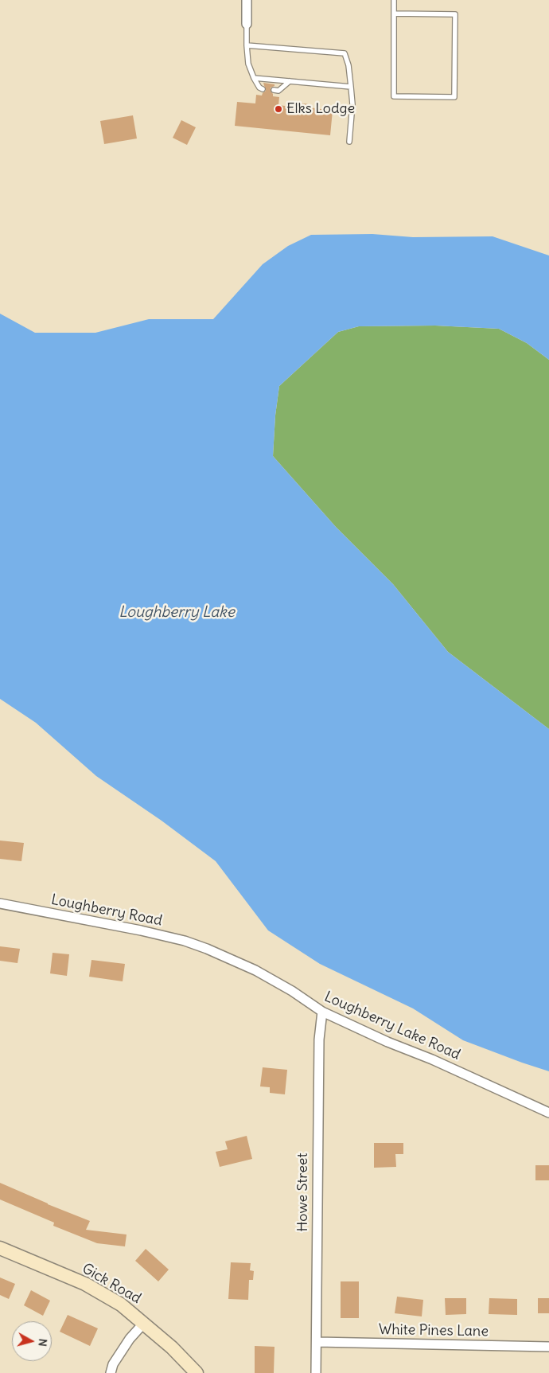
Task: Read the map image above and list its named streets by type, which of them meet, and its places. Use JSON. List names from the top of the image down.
{
  "streets": {
    "street": [
      "Loughberry Road",
      "Loughberry Lake Road",
      "Howe Street",
      "Gick Road",
      "White Pines Lane"
    ]
  },
  "crossings": [
    ["Loughberry Road", "Loughberry Lake Road"],
    ["Loughberry Lake Road", "Howe Street"],
    ["Howe Street", "White Pines Lane"]
  ],
  "water": ["Loughberry Lake"],
  "places": ["Elks Lodge"],
  "north": "right"
}
